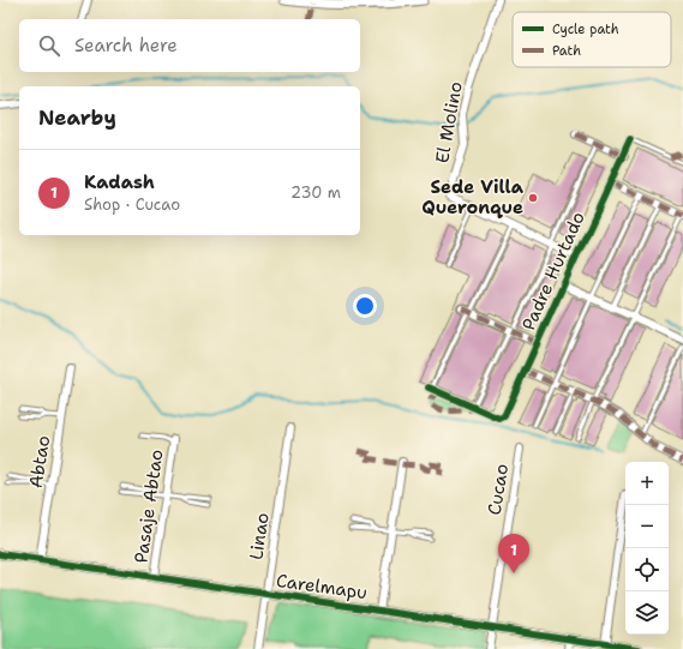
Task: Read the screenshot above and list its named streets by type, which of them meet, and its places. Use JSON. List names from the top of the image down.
{
  "streets": {
    "street": [
      "El Molino",
      "Padre Hurtado",
      "Abtao",
      "Cucao",
      "Pasaje Abtao",
      "Linao",
      "Carelmapu"
    ]
  },
  "crossings": [
    ["Abtao", "Carelmapu"],
    ["Cucao", "Carelmapu"],
    ["Pasaje Abtao", "Carelmapu"],
    ["Linao", "Carelmapu"]
  ],
  "places": ["Sede Villa Queronque"],
  "legend": ["Cycle path", "Path"],
  "page": {
    "search": "Search here",
    "heading": "Nearby",
    "list": [
      {
        "mark": "1",
        "name": "Kadash",
        "note": "Shop · Cucao",
        "value": "230 m"
      }
    ],
    "map_buttons": ["+", "−"],
    "pins": "1"
  }
}
